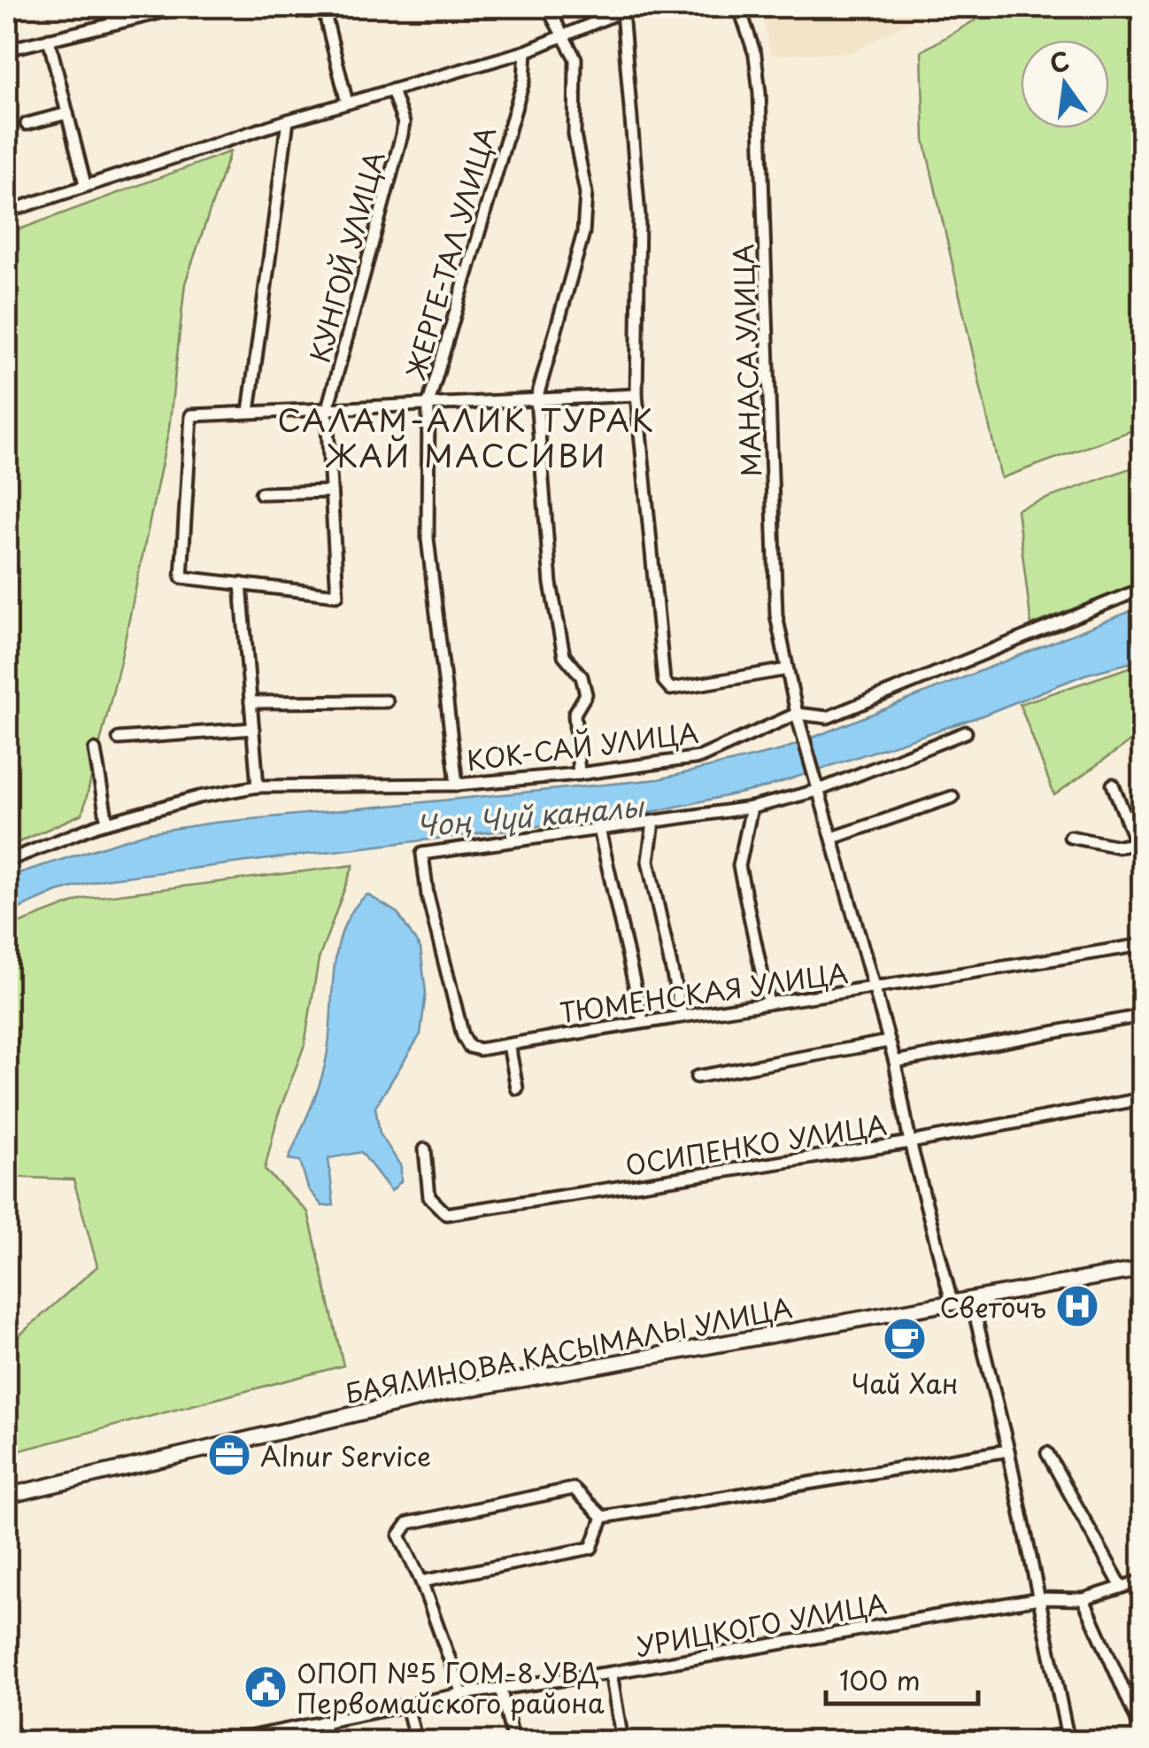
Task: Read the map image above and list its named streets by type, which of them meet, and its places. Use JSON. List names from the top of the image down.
{
  "streets": {
    "main road": ["БАЯЛИНОВА КАСЫМАЛЫ УЛИЦА"],
    "street": [
      "ЖЕРГЕ-ТАЛ УЛИЦА",
      "КУНГОЙ УЛИЦА",
      "МАНАСА УЛИЦА",
      "КОК-САЙ УЛИЦА",
      "ТЮМЕНСКАЯ УЛИЦА",
      "ОСИПЕНКО УЛИЦА",
      "УРИЦКОГО УЛИЦА"
    ]
  },
  "crossings": [
    ["ЖЕРГЕ-ТАЛ УЛИЦА", "КОК-САЙ УЛИЦА"],
    ["МАНАСА УЛИЦА", "КОК-САЙ УЛИЦА"]
  ],
  "districts": ["САЛАМ-АЛИК ТУРАК ЖАЙ МАССИВИ"],
  "water": ["Чоң Чүй каналы"],
  "places": {
    "hospital": ["Светочъ"],
    "cafe": ["Чай Хан"],
    "office": ["Alnur Service"],
    "public building": ["ОПОП №5 ГОМ-8 УВД Первомайского района"]
  },
  "scale_bar": "100 m",
  "north": "top"
}
